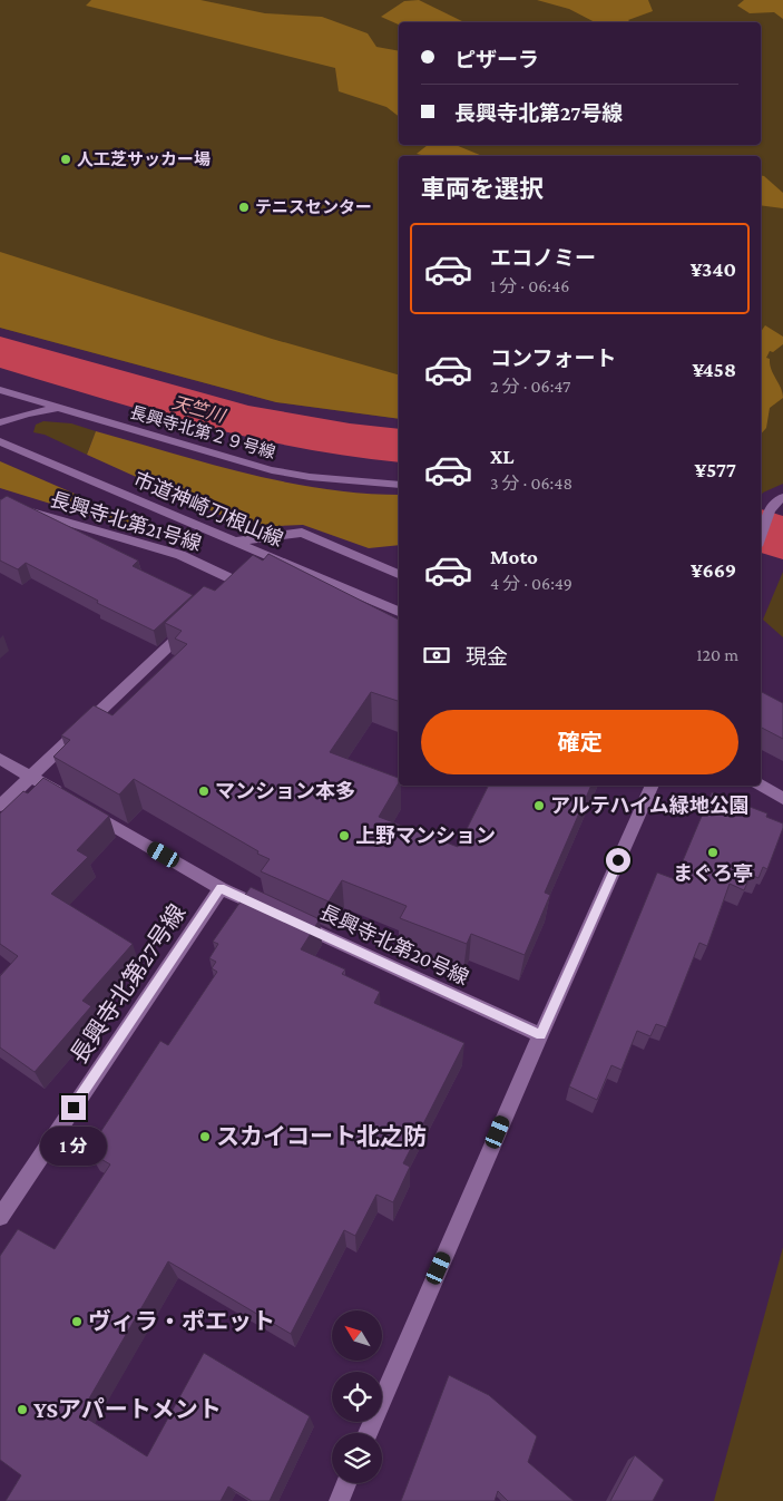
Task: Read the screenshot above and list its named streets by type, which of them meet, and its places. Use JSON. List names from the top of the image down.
{
  "streets": {
    "street": [
      "長興寺北第２９号線",
      "市道神崎刀根山線",
      "長興寺北第21号線",
      "長興寺北第20号線",
      "長興寺北第27号線"
    ]
  },
  "water": ["天竺川"],
  "places": [
    "人工芝サッカー場",
    "テニスセンター",
    "マンション本多",
    "アルテハイム緑地公園",
    "上野マンション",
    "まぐろ亭",
    "スカイコート北之防",
    "ヴィラ・ポエット",
    "YSアパートメント"
  ],
  "north": "top left",
  "page": {
    "banner": ["ピザーラ", "長興寺北第27号線"],
    "heading": "車両を選択",
    "list": [
      {
        "name": "エコノミー",
        "note": "1 分 · 06:46",
        "value": "¥340"
      },
      {
        "name": "コンフォート",
        "note": "2 分 · 06:47",
        "value": "¥458"
      },
      {
        "name": "XL",
        "note": "3 分 · 06:48",
        "value": "¥577"
      },
      {
        "name": "Moto",
        "note": "4 分 · 06:49",
        "value": "¥669"
      }
    ],
    "pay": ["現金", "120 m"],
    "buttons": "確定",
    "bubble": "1 分"
  }
}
